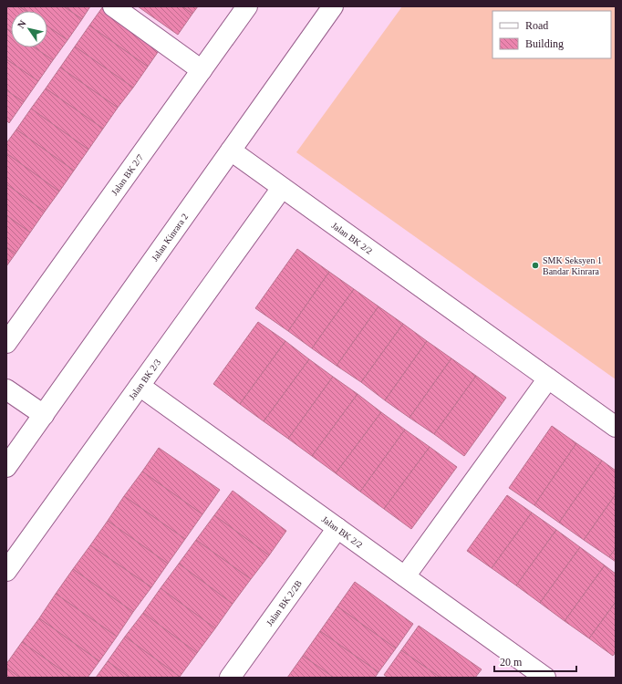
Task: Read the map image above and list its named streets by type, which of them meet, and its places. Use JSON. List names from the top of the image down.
{
  "streets": {
    "street": [
      "Jalan BK 2/7",
      "Jalan Kinrara 2",
      "Jalan BK 2/2",
      "Jalan BK 2/3",
      "Jalan BK 2/2B"
    ]
  },
  "crossings": [
    ["Jalan Kinrara 2", "Jalan BK 2/2"],
    ["Jalan BK 2/2", "Jalan BK 2/3"],
    ["Jalan BK 2/2", "Jalan BK 2/2B"]
  ],
  "places": ["SMK Seksyen 1 Bandar Kinrara"],
  "legend": ["Road", "Building"],
  "scale_bar": "20 m",
  "north": "top left"
}
